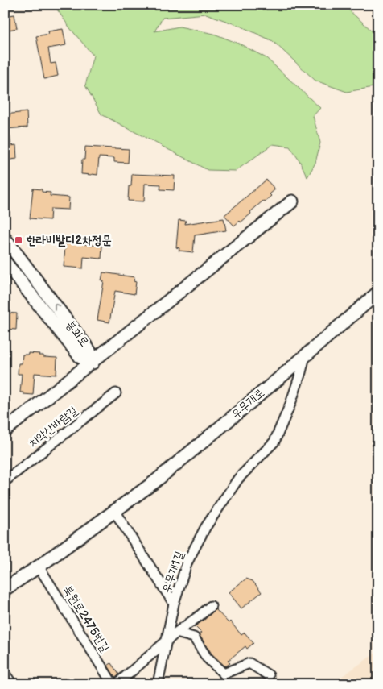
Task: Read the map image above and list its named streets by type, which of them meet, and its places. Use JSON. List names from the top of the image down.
{
  "streets": {
    "street": [
      "봉화로",
      "우무개로",
      "치악산바람길",
      "우무개1길",
      "북원로2475번길"
    ]
  },
  "crossings": [
    ["우무개로", "우무개1길"],
    ["우무개로", "북원로2475번길"]
  ],
  "places": {
    "transit": ["한라비발디2차정문"]
  }
}
